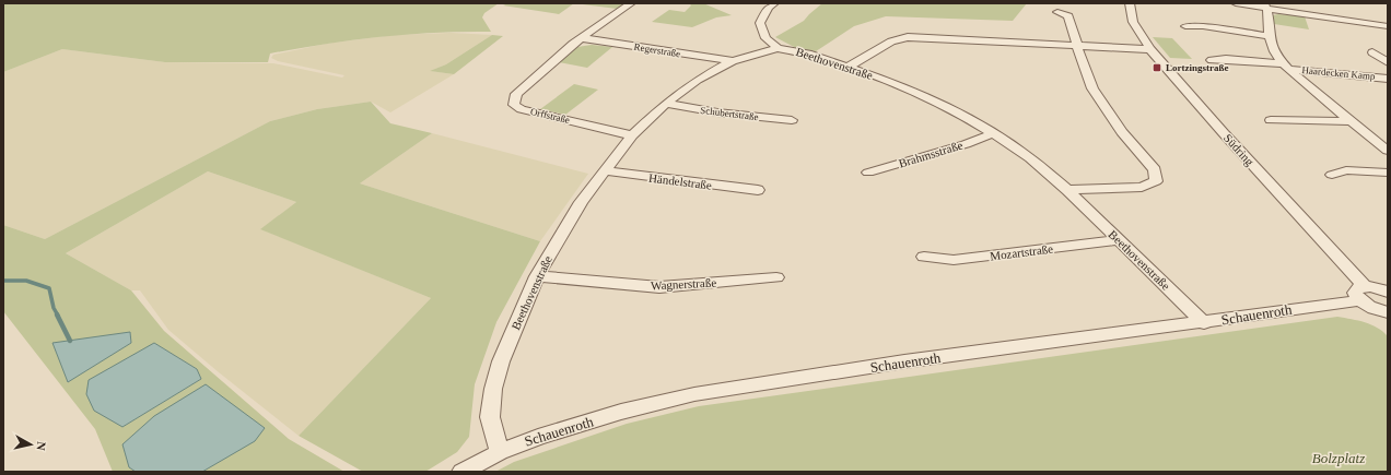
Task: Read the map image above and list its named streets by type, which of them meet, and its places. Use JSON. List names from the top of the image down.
{
  "streets": {
    "street": [
      "Regerstraße",
      "Beethovenstraße",
      "Haardecken Kamp",
      "Schubertstraße",
      "Orffstraße",
      "Südring",
      "Brahmsstraße",
      "Händelstraße",
      "Mozartstraße",
      "Wagnerstraße",
      "Schauenroth"
    ]
  },
  "crossings": [
    ["Regerstraße", "Beethovenstraße"],
    ["Regerstraße", "Orffstraße"],
    ["Beethovenstraße", "Schubertstraße"],
    ["Beethovenstraße", "Orffstraße"],
    ["Beethovenstraße", "Brahmsstraße"],
    ["Beethovenstraße", "Händelstraße"],
    ["Beethovenstraße", "Mozartstraße"],
    ["Beethovenstraße", "Wagnerstraße"],
    ["Beethovenstraße", "Schauenroth"],
    ["Südring", "Schauenroth"]
  ],
  "parks": ["Bolzplatz"],
  "places": {
    "transit": ["Lortzingstraße"]
  },
  "north": "right"
}
